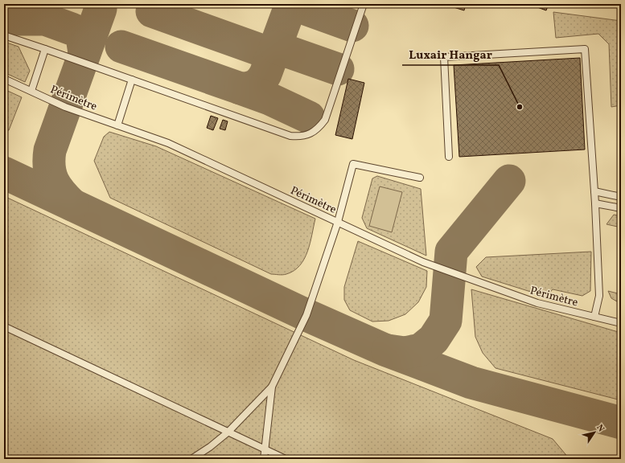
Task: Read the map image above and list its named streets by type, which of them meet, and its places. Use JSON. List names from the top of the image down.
{
  "streets": {
    "lane": ["Périmètre"]
  },
  "places": ["Luxair Hangar"],
  "north": "top right"
}
